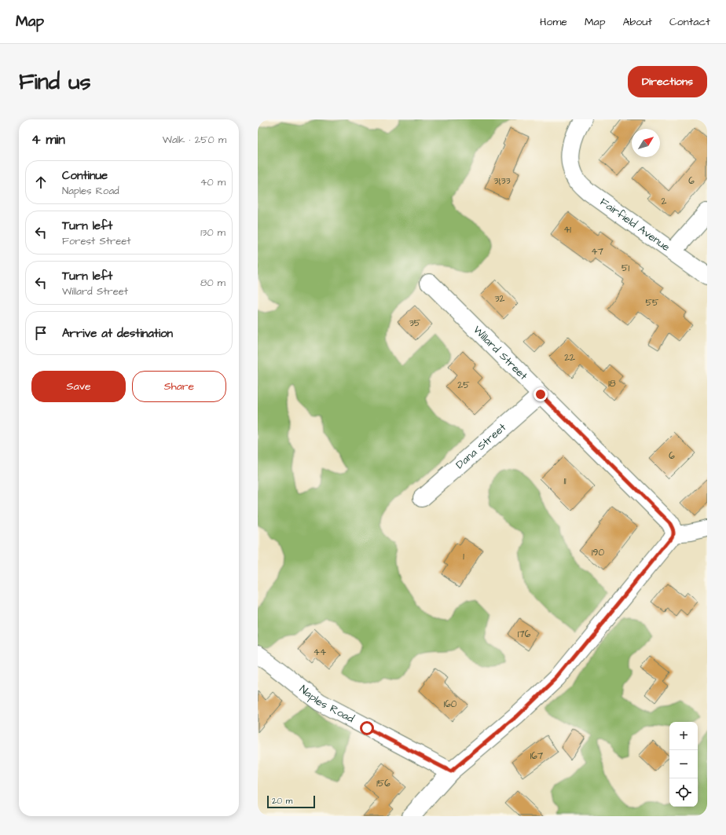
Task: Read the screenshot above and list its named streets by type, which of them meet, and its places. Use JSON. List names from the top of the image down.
{
  "streets": {
    "street": [
      "Fairfield Avenue",
      "Willard Street",
      "Dana Street",
      "Naples Road"
    ]
  },
  "crossings": [
    ["Willard Street", "Dana Street"]
  ],
  "house_numbers": [
    "31;33",
    "6",
    "2",
    "41",
    "47",
    "51",
    "32",
    "55",
    "35",
    "22",
    "18",
    "25",
    "6",
    "11",
    "190",
    "1",
    "176",
    "44",
    "160",
    "167",
    "156"
  ],
  "scale_bar": "20 m",
  "north": "top right",
  "page": {
    "header": "Map",
    "nav": [
      "Home",
      "Map",
      "About",
      "Contact"
    ],
    "buttons": [
      "Directions",
      ["Save", "Share"]
    ],
    "title": "Find us",
    "heading": ["4 min", "Walk · 250 m"],
    "list": [
      ["Continue", "Naples Road", "40 m"],
      ["Turn left", "Forest Street", "130 m"],
      ["Turn left", "Willard Street", "80 m"],
      "Arrive at destination"
    ],
    "map_buttons": ["+", "−"],
    "scale": "20 m"
  }
}
